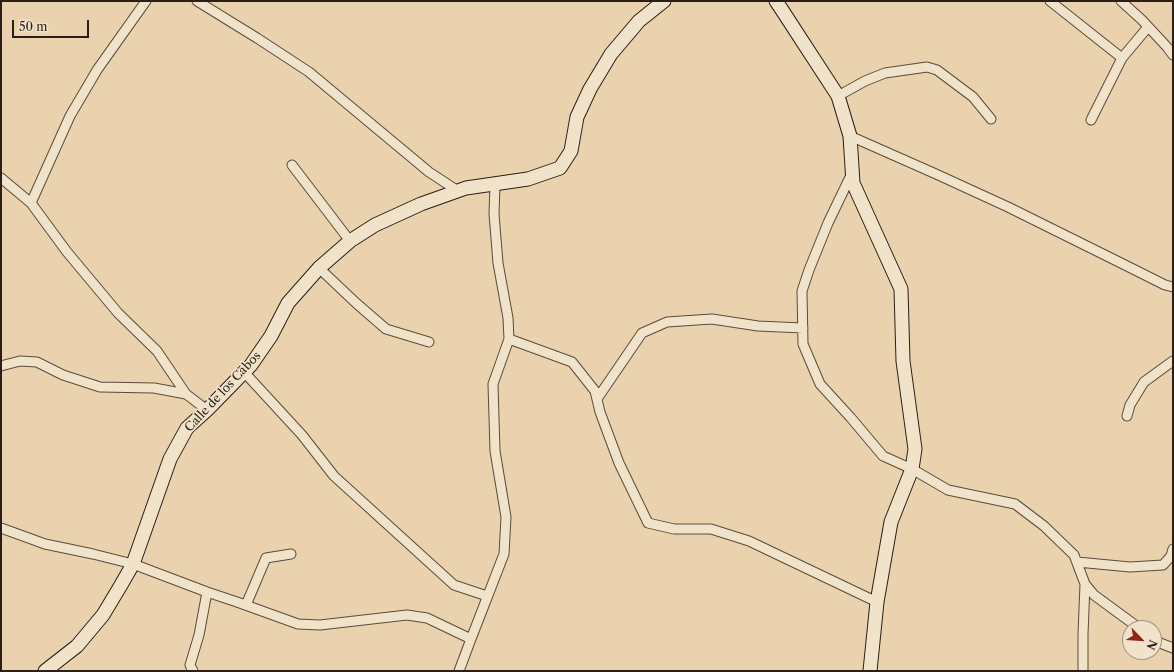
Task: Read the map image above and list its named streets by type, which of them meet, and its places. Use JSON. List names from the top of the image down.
{
  "streets": {
    "street": ["Calle de los Cabos"]
  },
  "scale_bar": "50 m",
  "north": "bottom right"
}
